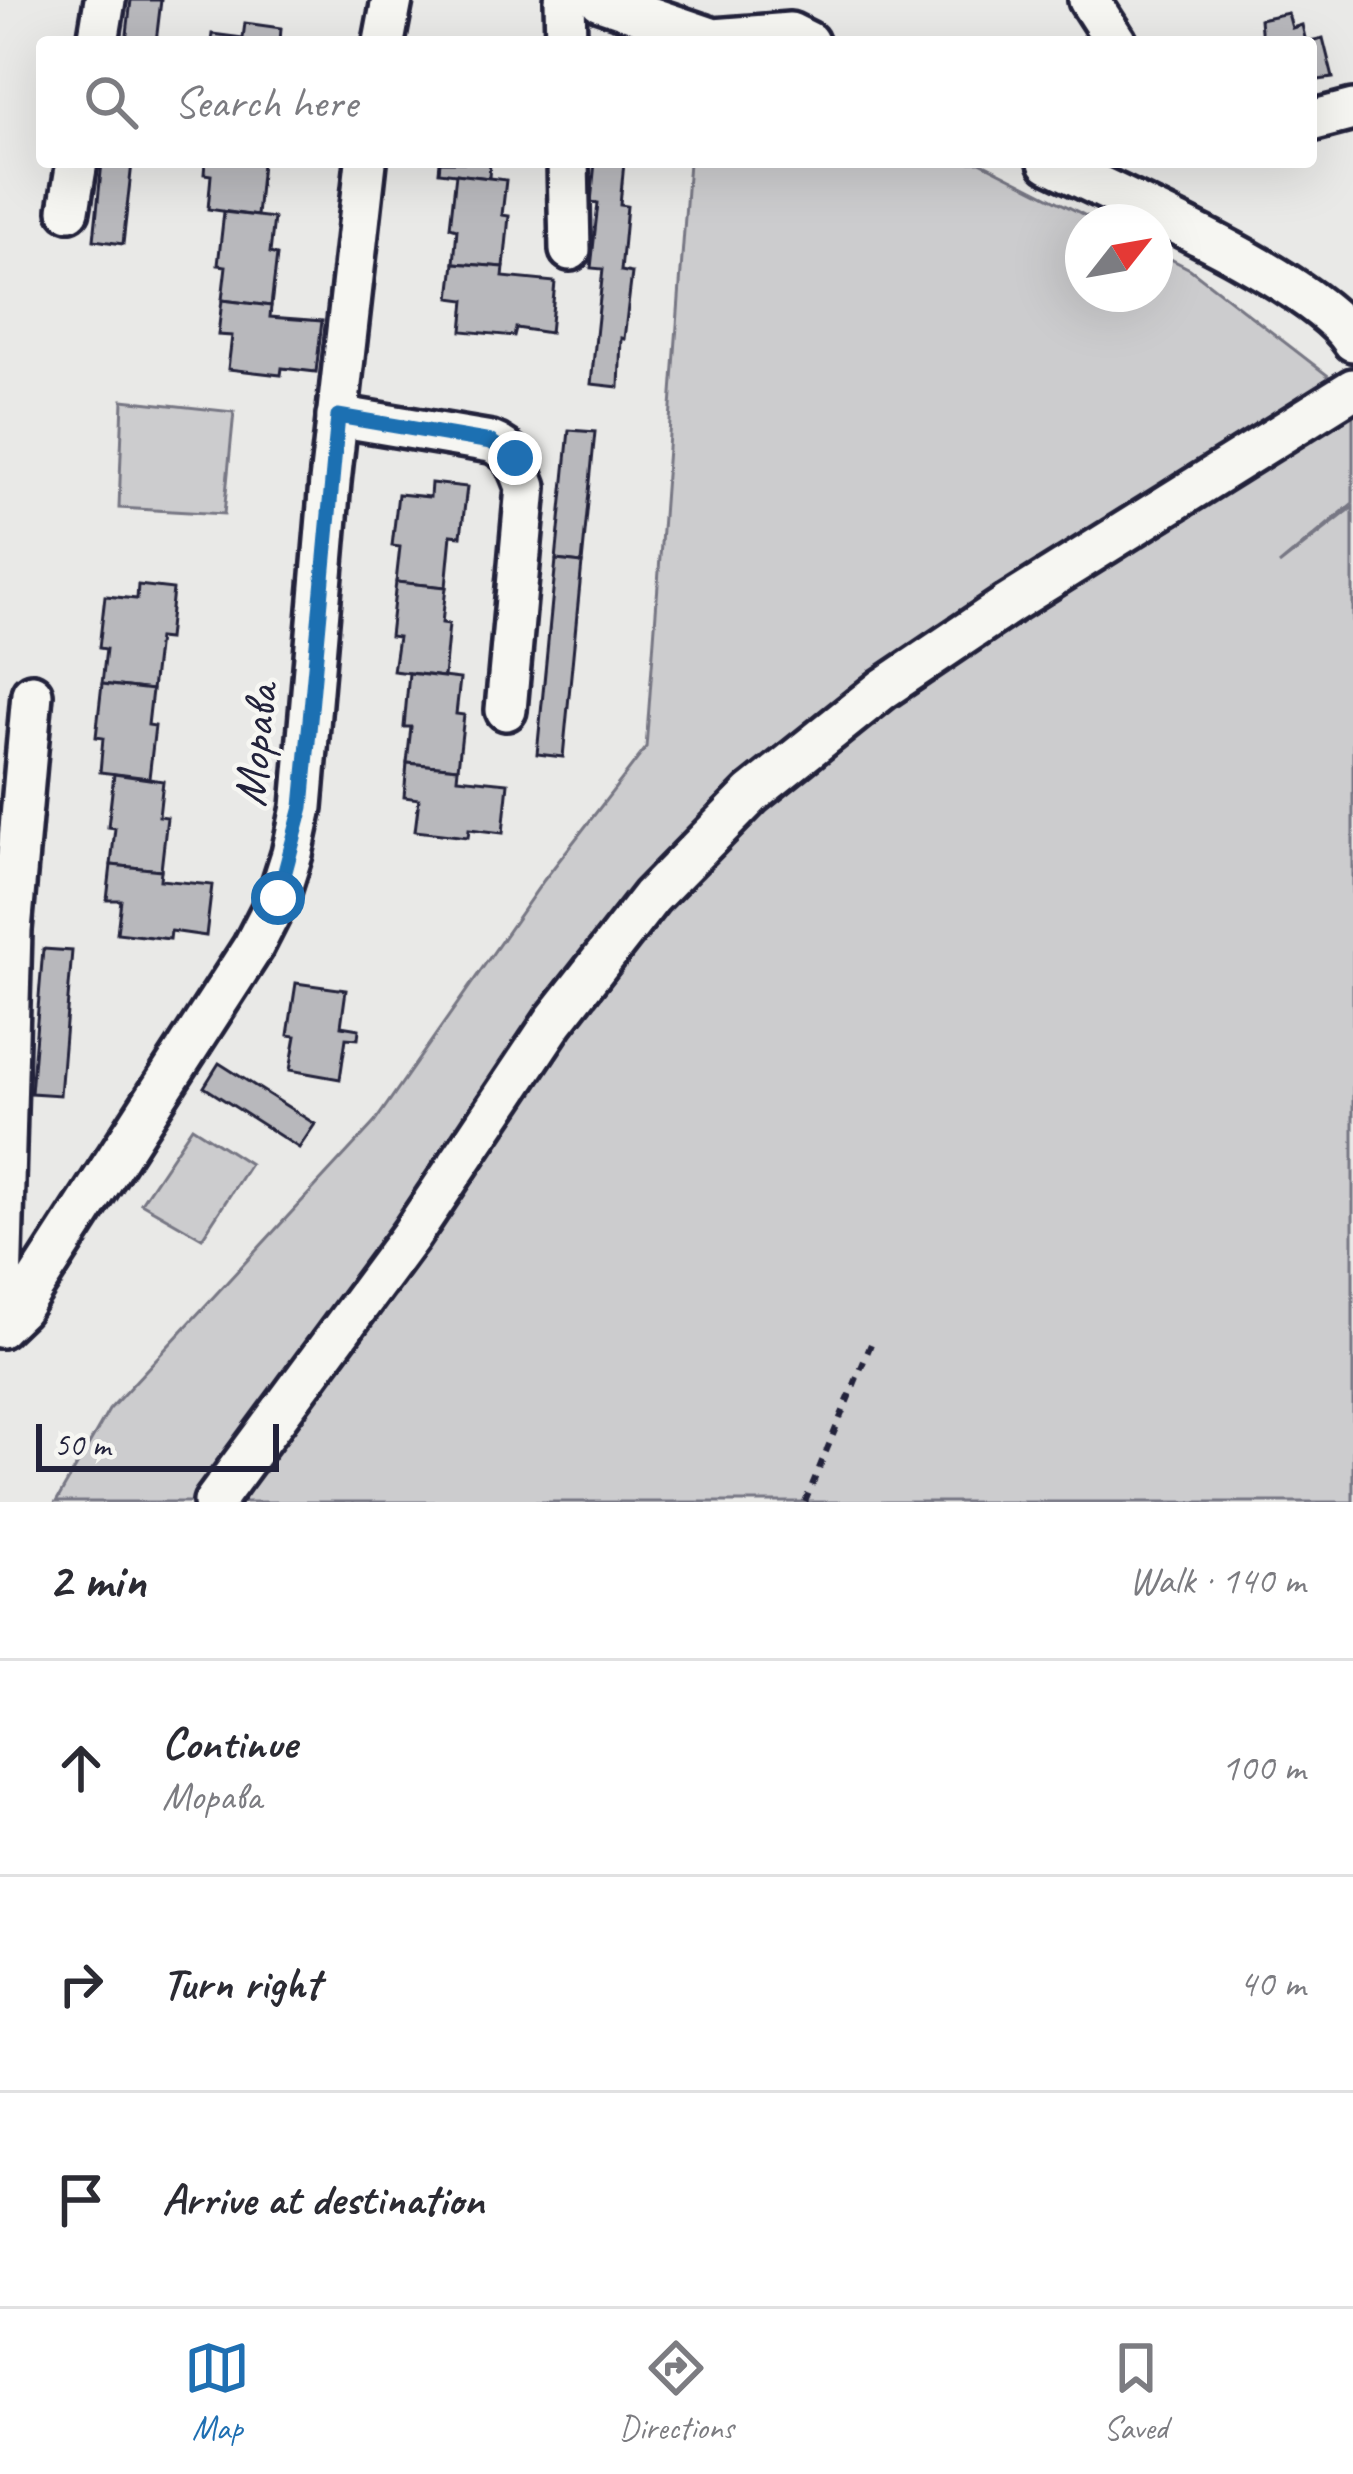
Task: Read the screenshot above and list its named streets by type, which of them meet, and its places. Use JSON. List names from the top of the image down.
{
  "streets": {
    "street": ["Морава"]
  },
  "scale_bar": "50 m",
  "north": "top right",
  "page": {
    "search": "Search here",
    "scale": "50 m",
    "heading": ["2 min", "Walk · 140 m"],
    "list": [
      ["Continue", "Морава", "100 m"],
      ["Turn right", "40 m"],
      "Arrive at destination"
    ],
    "nav": ["Map", "Directions", "Saved"]
  }
}
